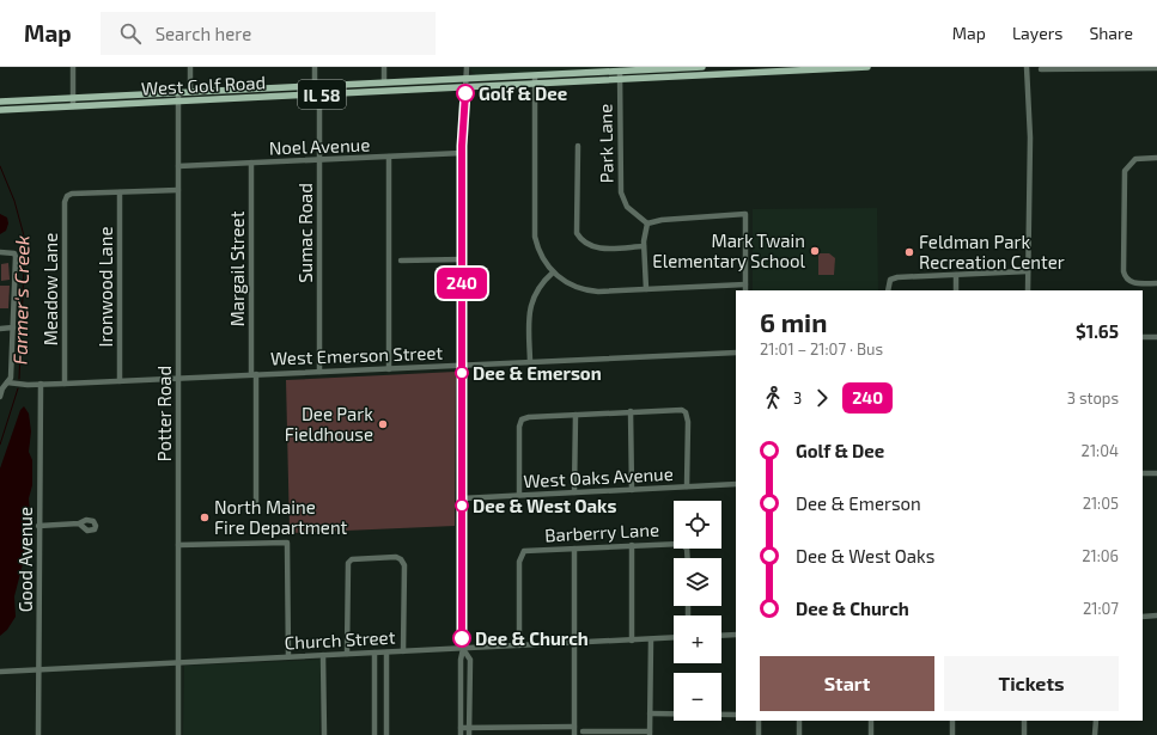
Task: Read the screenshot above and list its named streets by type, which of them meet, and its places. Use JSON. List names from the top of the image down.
{
  "streets": {
    "main road": ["West Golf Road", "IL 58"],
    "street": [
      "Park Lane",
      "Noel Avenue",
      "Sumac Road",
      "Margail Street",
      "Ironwood Lane",
      "Meadow Lane",
      "West Emerson Street",
      "Potter Road",
      "West Oaks Avenue",
      "Barberry Lane",
      "Good Avenue",
      "Church Street"
    ]
  },
  "crossings": [
    ["West Golf Road", "IL 58"],
    ["West Golf Road", "Park Lane"],
    ["West Golf Road", "Sumac Road"],
    ["West Golf Road", "Potter Road"],
    ["IL 58", "Park Lane"],
    ["Noel Avenue", "Sumac Road"],
    ["Noel Avenue", "Margail Street"],
    ["Noel Avenue", "Potter Road"],
    ["Sumac Road", "West Emerson Street"],
    ["Margail Street", "West Emerson Street"],
    ["Ironwood Lane", "Meadow Lane"],
    ["Ironwood Lane", "West Emerson Street"],
    ["Meadow Lane", "West Emerson Street"],
    ["West Emerson Street", "Potter Road"],
    ["West Emerson Street", "Good Avenue"],
    ["Potter Road", "Church Street"],
    ["Barberry Lane", "Church Street"],
    ["Good Avenue", "Church Street"]
  ],
  "water": ["Farmer's Creek"],
  "places": [
    "Golf & Dee",
    "Mark Twain Elementary School",
    "Feldman Park Recreation Center",
    "Dee & Emerson",
    "Dee Park Fieldhouse",
    "Dee & West Oaks",
    "North Maine Fire Department",
    "Dee & Church"
  ],
  "lines": ["bus line 240"],
  "page": {
    "header": "Map",
    "search": "Search here",
    "nav": ["Map", "Layers", "Share"],
    "on_map": "240",
    "heading": ["6 min", "21:01 – 21:07 · Bus", "$1.65"],
    "legs": ["3", "240", "3 stops"],
    "list": [
      {
        "name": "Golf & Dee",
        "value": "21:04"
      },
      {
        "name": "Dee & Emerson",
        "value": "21:05"
      },
      {
        "name": "Dee & West Oaks",
        "value": "21:06"
      },
      {
        "name": "Dee & Church",
        "value": "21:07"
      }
    ],
    "map_buttons": ["+", "−"],
    "buttons": ["Start", "Tickets"]
  }
}
